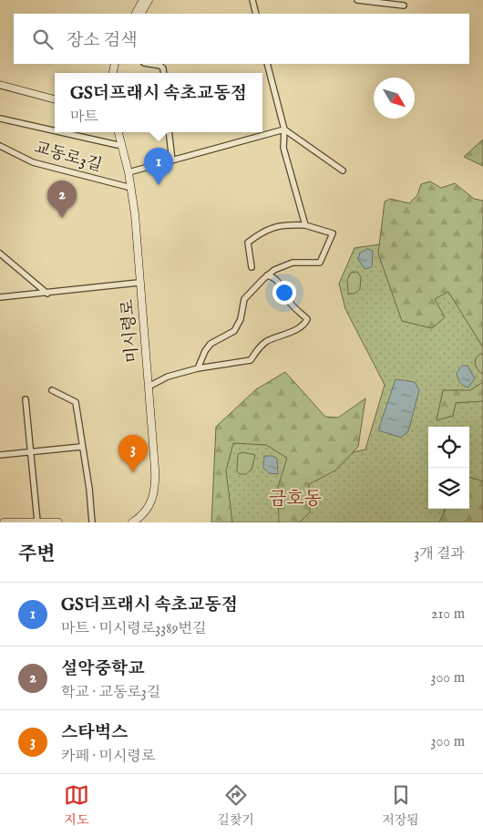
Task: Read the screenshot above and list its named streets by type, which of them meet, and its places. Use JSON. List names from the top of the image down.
{
  "streets": {
    "main road": ["미시령로"],
    "street": ["교동로3길"]
  },
  "crossings": [
    ["교동로3길", "미시령로"]
  ],
  "districts": ["금호동"],
  "north": "bottom right",
  "page": {
    "search": "장소 검색",
    "popup": ["GS더프래시 속초교동점", "마트"],
    "pins": ["1", "2", "3"],
    "heading": ["주변", "3개 결과"],
    "list": [
      {
        "mark": "1",
        "name": "GS더프래시 속초교동점",
        "note": "마트 · 미시령로3389번길",
        "value": "210 m"
      },
      {
        "mark": "2",
        "name": "설악중학교",
        "note": "학교 · 교동로3길",
        "value": "300 m"
      },
      {
        "mark": "3",
        "name": "스타벅스",
        "note": "카페 · 미시령로",
        "value": "300 m"
      }
    ],
    "nav": ["지도", "길찾기", "저장됨"]
  }
}
